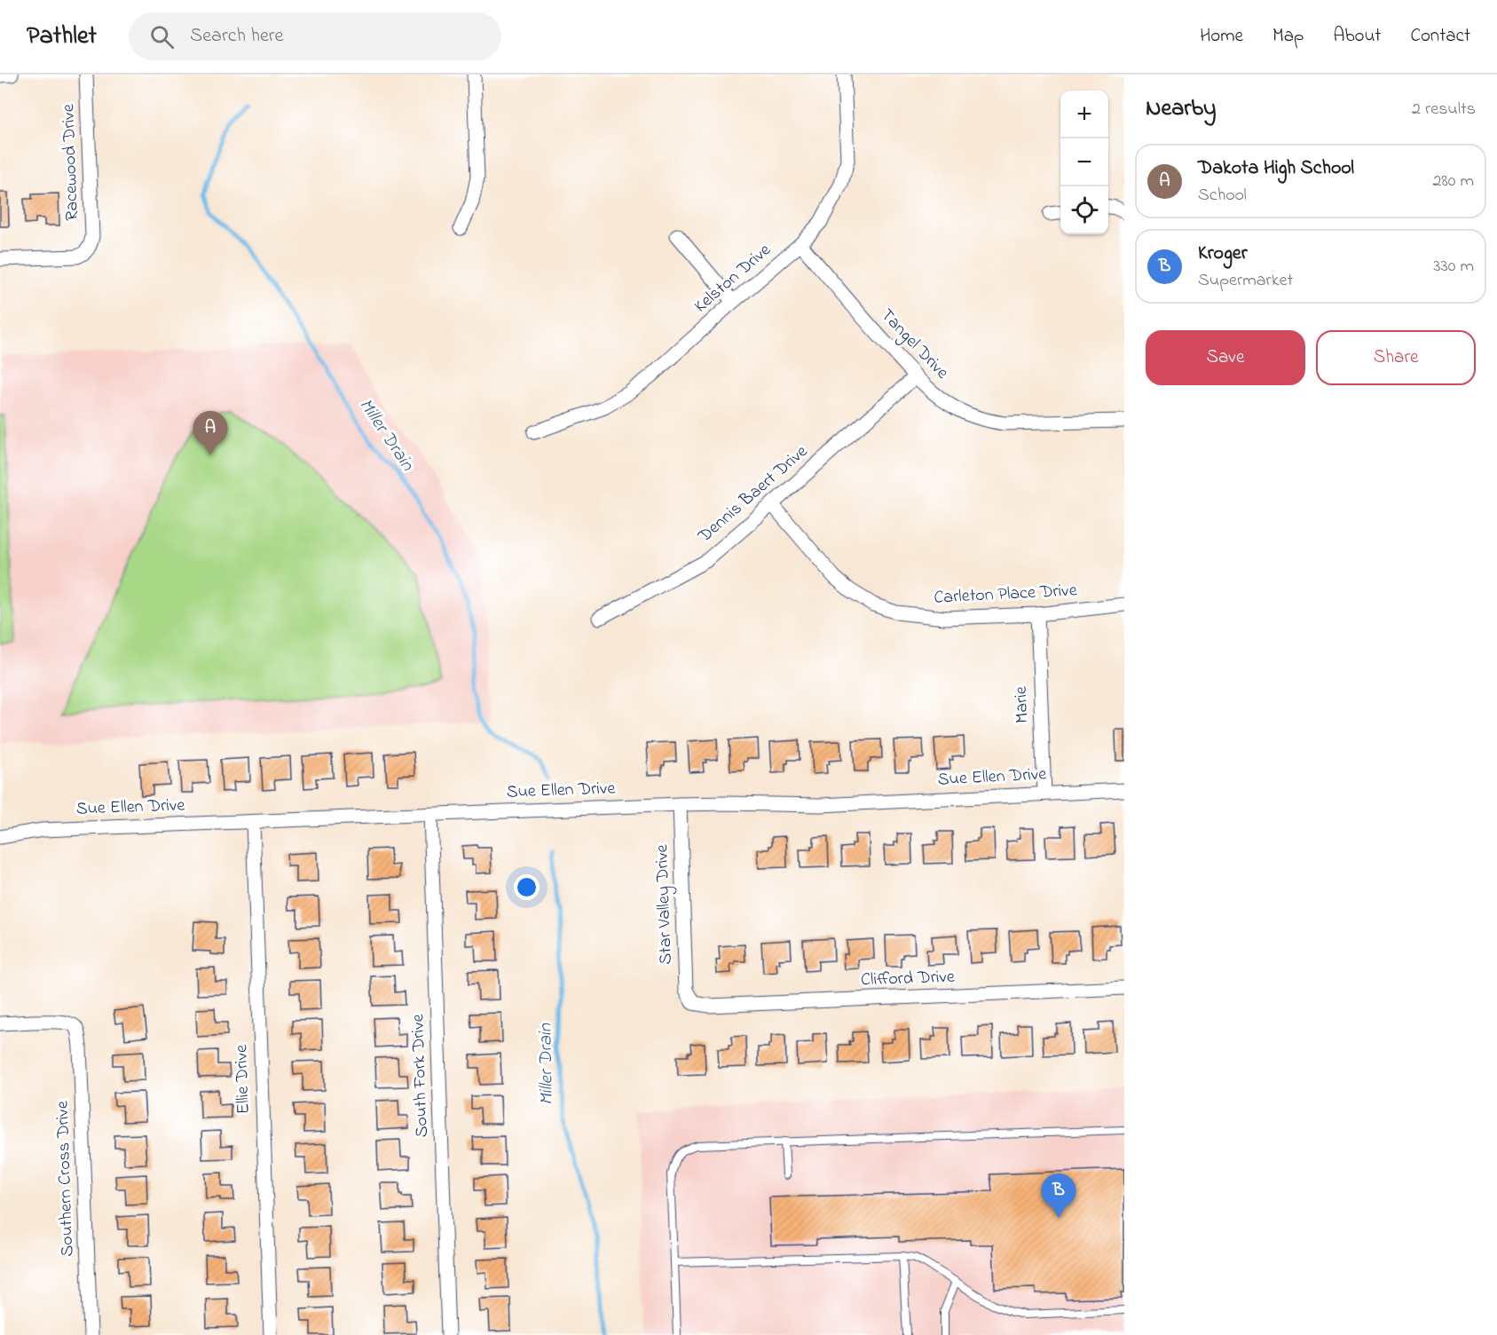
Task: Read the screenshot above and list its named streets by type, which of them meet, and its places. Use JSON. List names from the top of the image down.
{
  "streets": {
    "street": [
      "Racewood Drive",
      "Kelston Drive",
      "Tangel Drive",
      "Dennis Baert Drive",
      "Carleton Place Drive",
      "Marie",
      "Sue Ellen Drive",
      "Star Valley Drive",
      "Clifford Drive",
      "South Fork Drive",
      "Ellie Drive",
      "Southern Cross Drive"
    ]
  },
  "crossings": [
    ["Kelston Drive", "Tangel Drive"],
    ["Tangel Drive", "Dennis Baert Drive"],
    ["Dennis Baert Drive", "Carleton Place Drive"],
    ["Carleton Place Drive", "Marie"],
    ["Marie", "Sue Ellen Drive"],
    ["Sue Ellen Drive", "Star Valley Drive"],
    ["Sue Ellen Drive", "South Fork Drive"],
    ["Sue Ellen Drive", "Ellie Drive"],
    ["Star Valley Drive", "Clifford Drive"]
  ],
  "water": ["Miller Drain"],
  "page": {
    "header": "Pathlet",
    "search": "Search here",
    "nav": [
      "Home",
      "Map",
      "About",
      "Contact"
    ],
    "heading": ["Nearby", "2 results"],
    "map_buttons": ["+", "−"],
    "list": [
      {
        "mark": "A",
        "name": "Dakota High School",
        "note": "School",
        "value": "280 m"
      },
      {
        "mark": "B",
        "name": "Kroger",
        "note": "Supermarket",
        "value": "330 m"
      }
    ],
    "buttons": ["Save", "Share"],
    "pins": ["A", "B"]
  }
}
